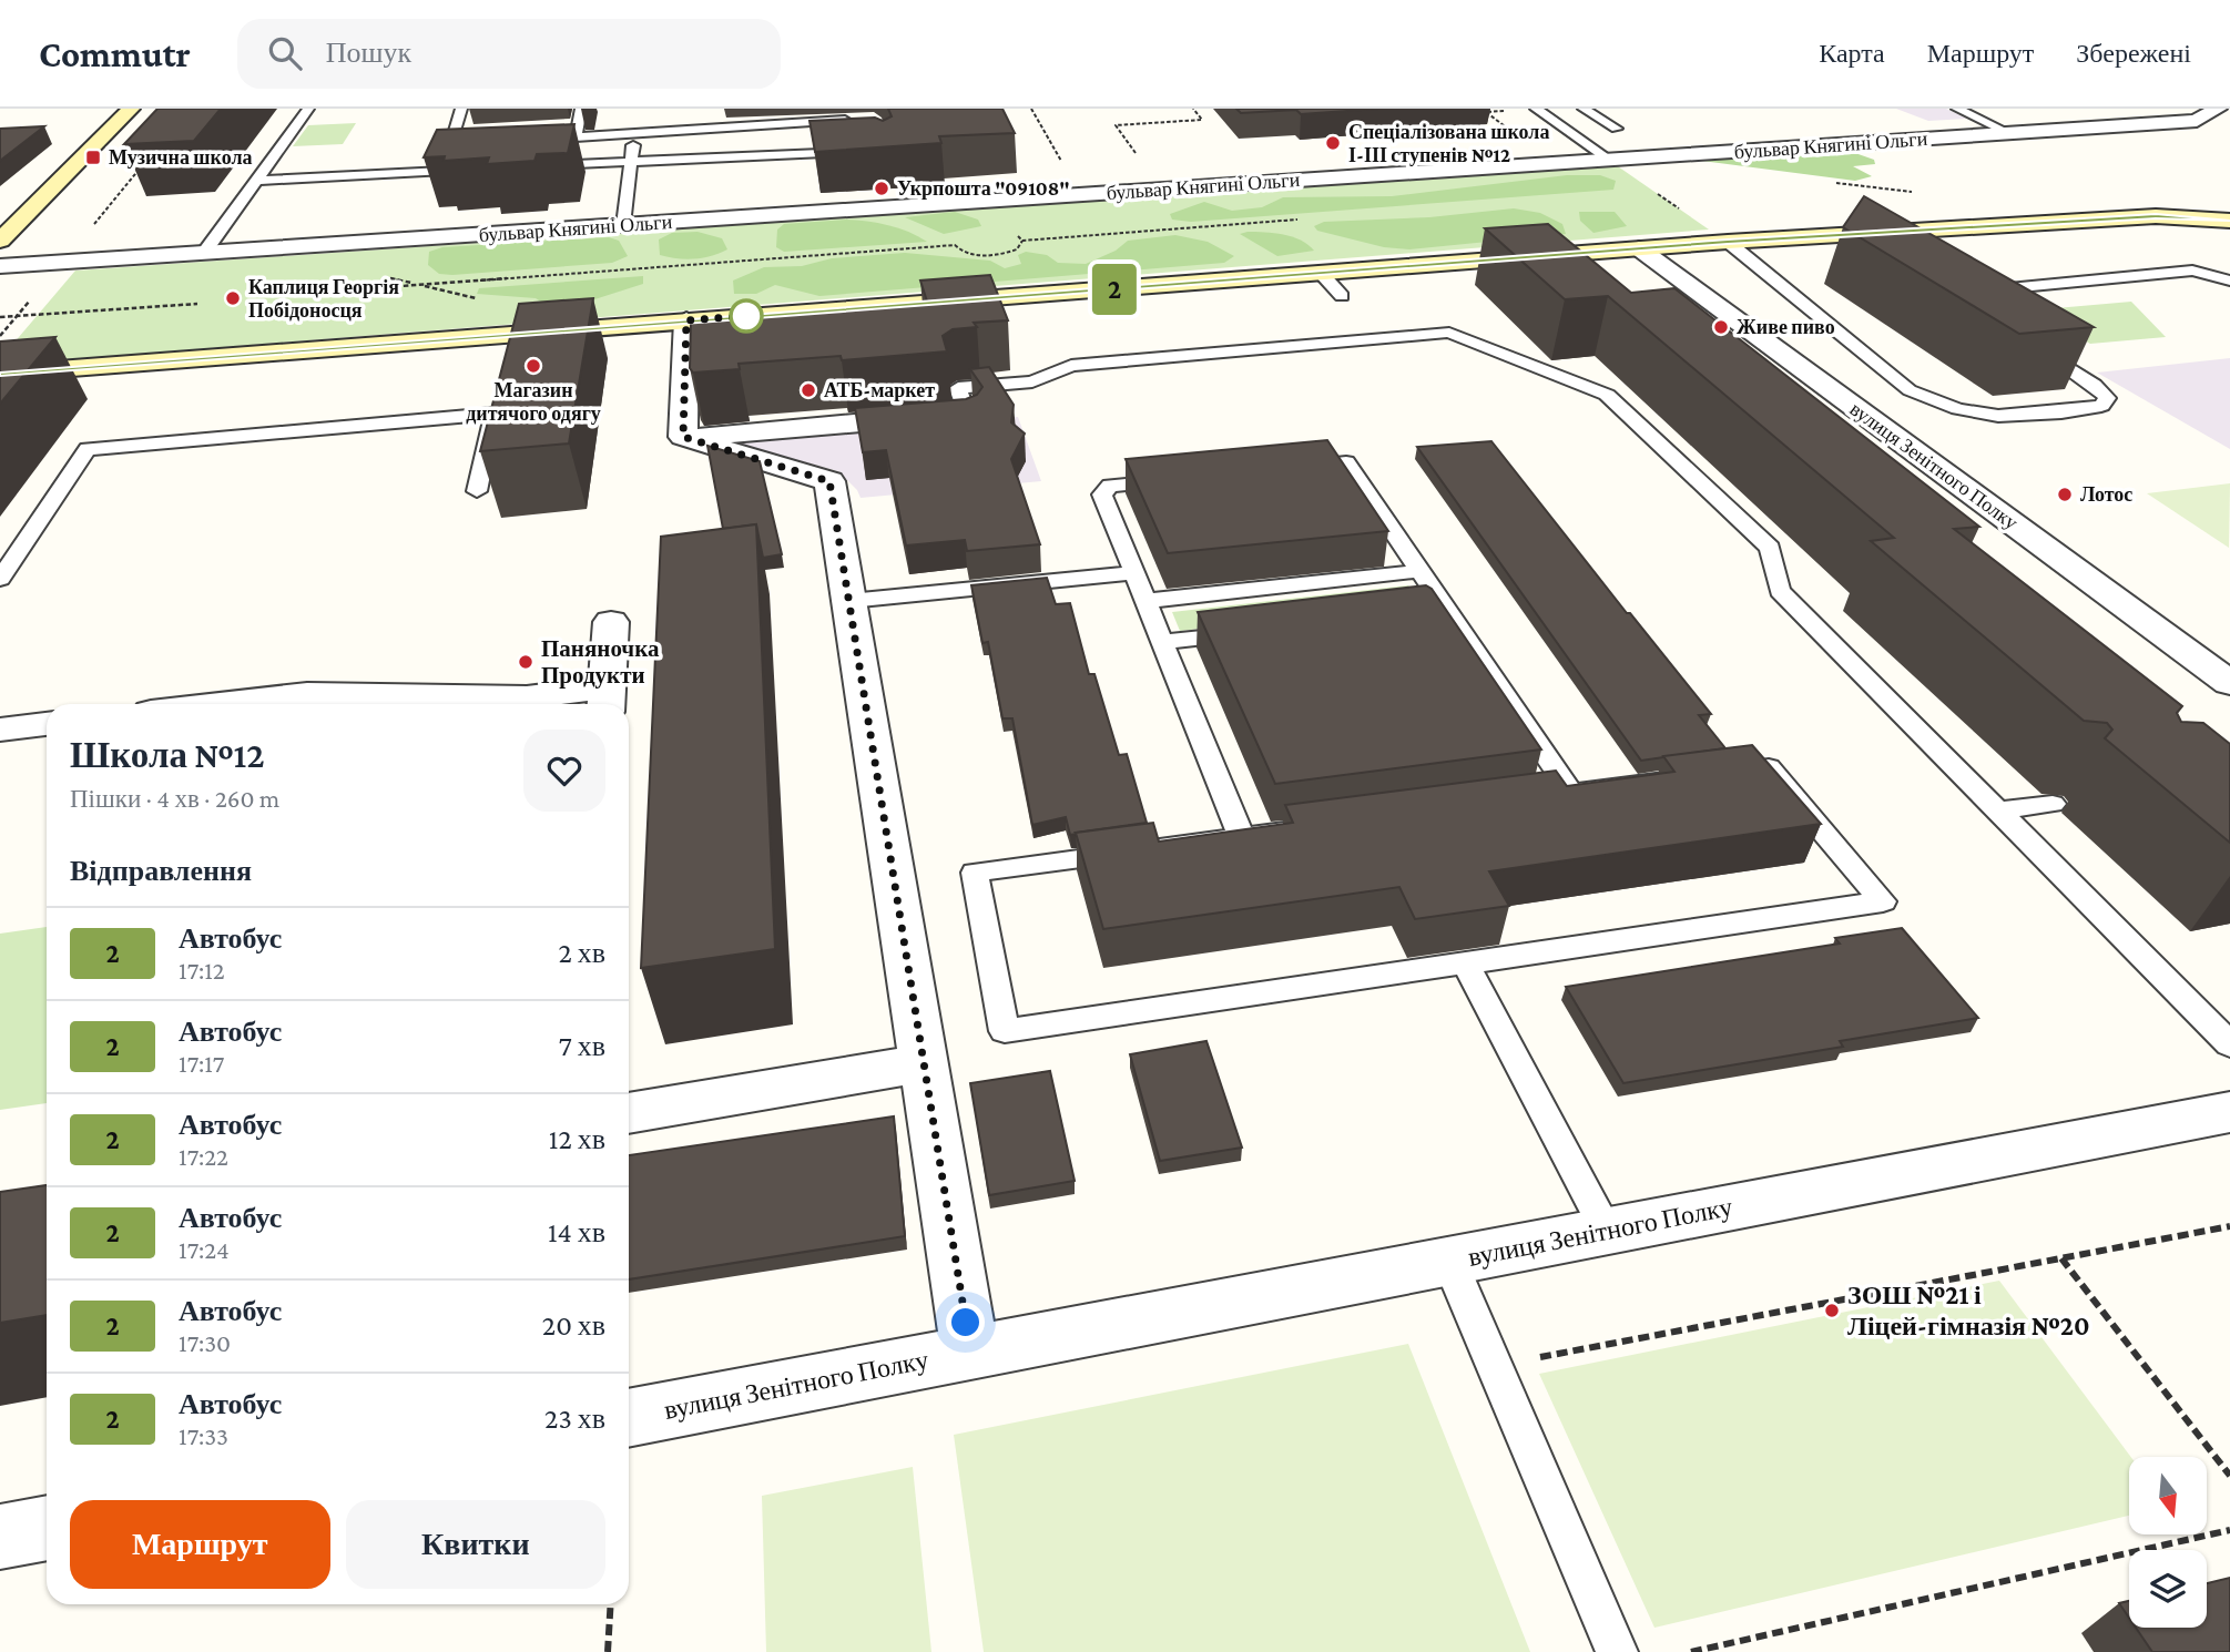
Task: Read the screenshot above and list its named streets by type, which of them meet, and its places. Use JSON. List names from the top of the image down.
{
  "streets": {
    "street": ["бульвар Княгині Ольги", "вулиця Зенітного Полку"]
  },
  "places": {
    "other": [
      "Спеціалізована школа І-ІІІ ступенів №12",
      "Укрпошта \"09108\"",
      "Каплиця Георгія Побідоносця",
      "Живе пиво",
      "Магазин дитячого одягу",
      "АТБ-маркет",
      "Лотос",
      "Паняночка Продукти",
      "ЗОШ №21 і Ліцей-гімназія №20"
    ],
    "transit": ["Музична школа"]
  },
  "lines": ["bus line 2"],
  "north": "bottom",
  "page": {
    "header": "Commutr",
    "search": "Пошук",
    "nav": ["Карта", "Маршрут", "Збережені"],
    "on_map": "2",
    "heading": [
      ["Школа №12", "Пішки · 4 хв · 260 m"],
      "Відправлення"
    ],
    "list": [
      {
        "mark": "2",
        "name": "Автобус",
        "note": "17:12",
        "value": "2 хв"
      },
      {
        "mark": "2",
        "name": "Автобус",
        "note": "17:17",
        "value": "7 хв"
      },
      {
        "mark": "2",
        "name": "Автобус",
        "note": "17:22",
        "value": "12 хв"
      },
      {
        "mark": "2",
        "name": "Автобус",
        "note": "17:24",
        "value": "14 хв"
      },
      {
        "mark": "2",
        "name": "Автобус",
        "note": "17:30",
        "value": "20 хв"
      },
      {
        "mark": "2",
        "name": "Автобус",
        "note": "17:33",
        "value": "23 хв"
      }
    ],
    "buttons": ["Маршрут", "Квитки"]
  }
}
